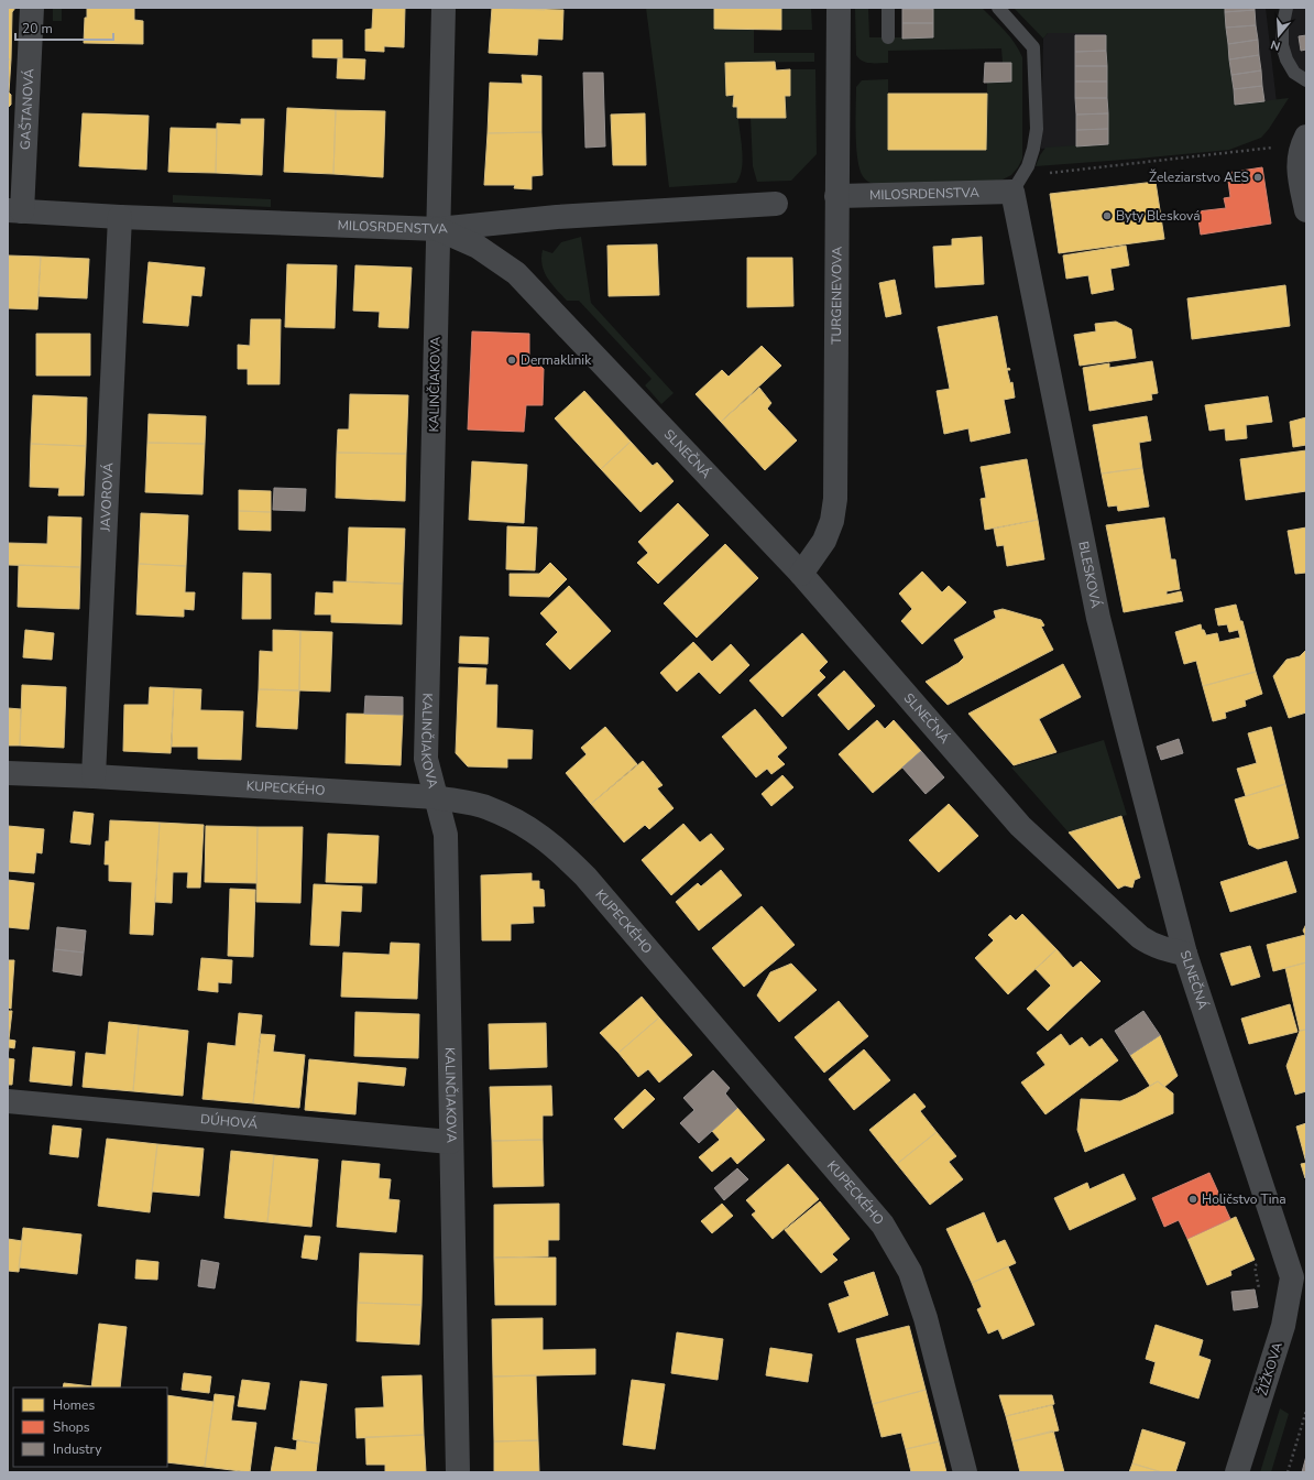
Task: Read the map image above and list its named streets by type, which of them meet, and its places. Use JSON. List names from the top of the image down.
{
  "streets": {
    "street": [
      "GAŠTANOVÁ",
      "MILOSRDENSTVA",
      "TURGENEVOVA",
      "KALINČIAKOVA",
      "SLNEČNÁ",
      "JAVOROVÁ",
      "BLESKOVÁ",
      "KUPECKÉHO",
      "DÚHOVÁ",
      "ŽIŽKOVA"
    ]
  },
  "crossings": [
    ["GAŠTANOVÁ", "MILOSRDENSTVA"],
    ["MILOSRDENSTVA", "TURGENEVOVA"],
    ["MILOSRDENSTVA", "KALINČIAKOVA"],
    ["MILOSRDENSTVA", "SLNEČNÁ"],
    ["MILOSRDENSTVA", "JAVOROVÁ"],
    ["MILOSRDENSTVA", "BLESKOVÁ"],
    ["TURGENEVOVA", "SLNEČNÁ"],
    ["KALINČIAKOVA", "SLNEČNÁ"],
    ["KALINČIAKOVA", "KUPECKÉHO"],
    ["KALINČIAKOVA", "DÚHOVÁ"],
    ["SLNEČNÁ", "BLESKOVÁ"],
    ["SLNEČNÁ", "ŽIŽKOVA"],
    ["JAVOROVÁ", "KUPECKÉHO"]
  ],
  "places": [
    "Železiarstvo AES",
    "Byty Blesková",
    "Dermaklinik",
    "Holičstvo Tina"
  ],
  "legend": ["Homes", "Shops", "Industry"],
  "scale_bar": "20 m",
  "north": "bottom"
}
